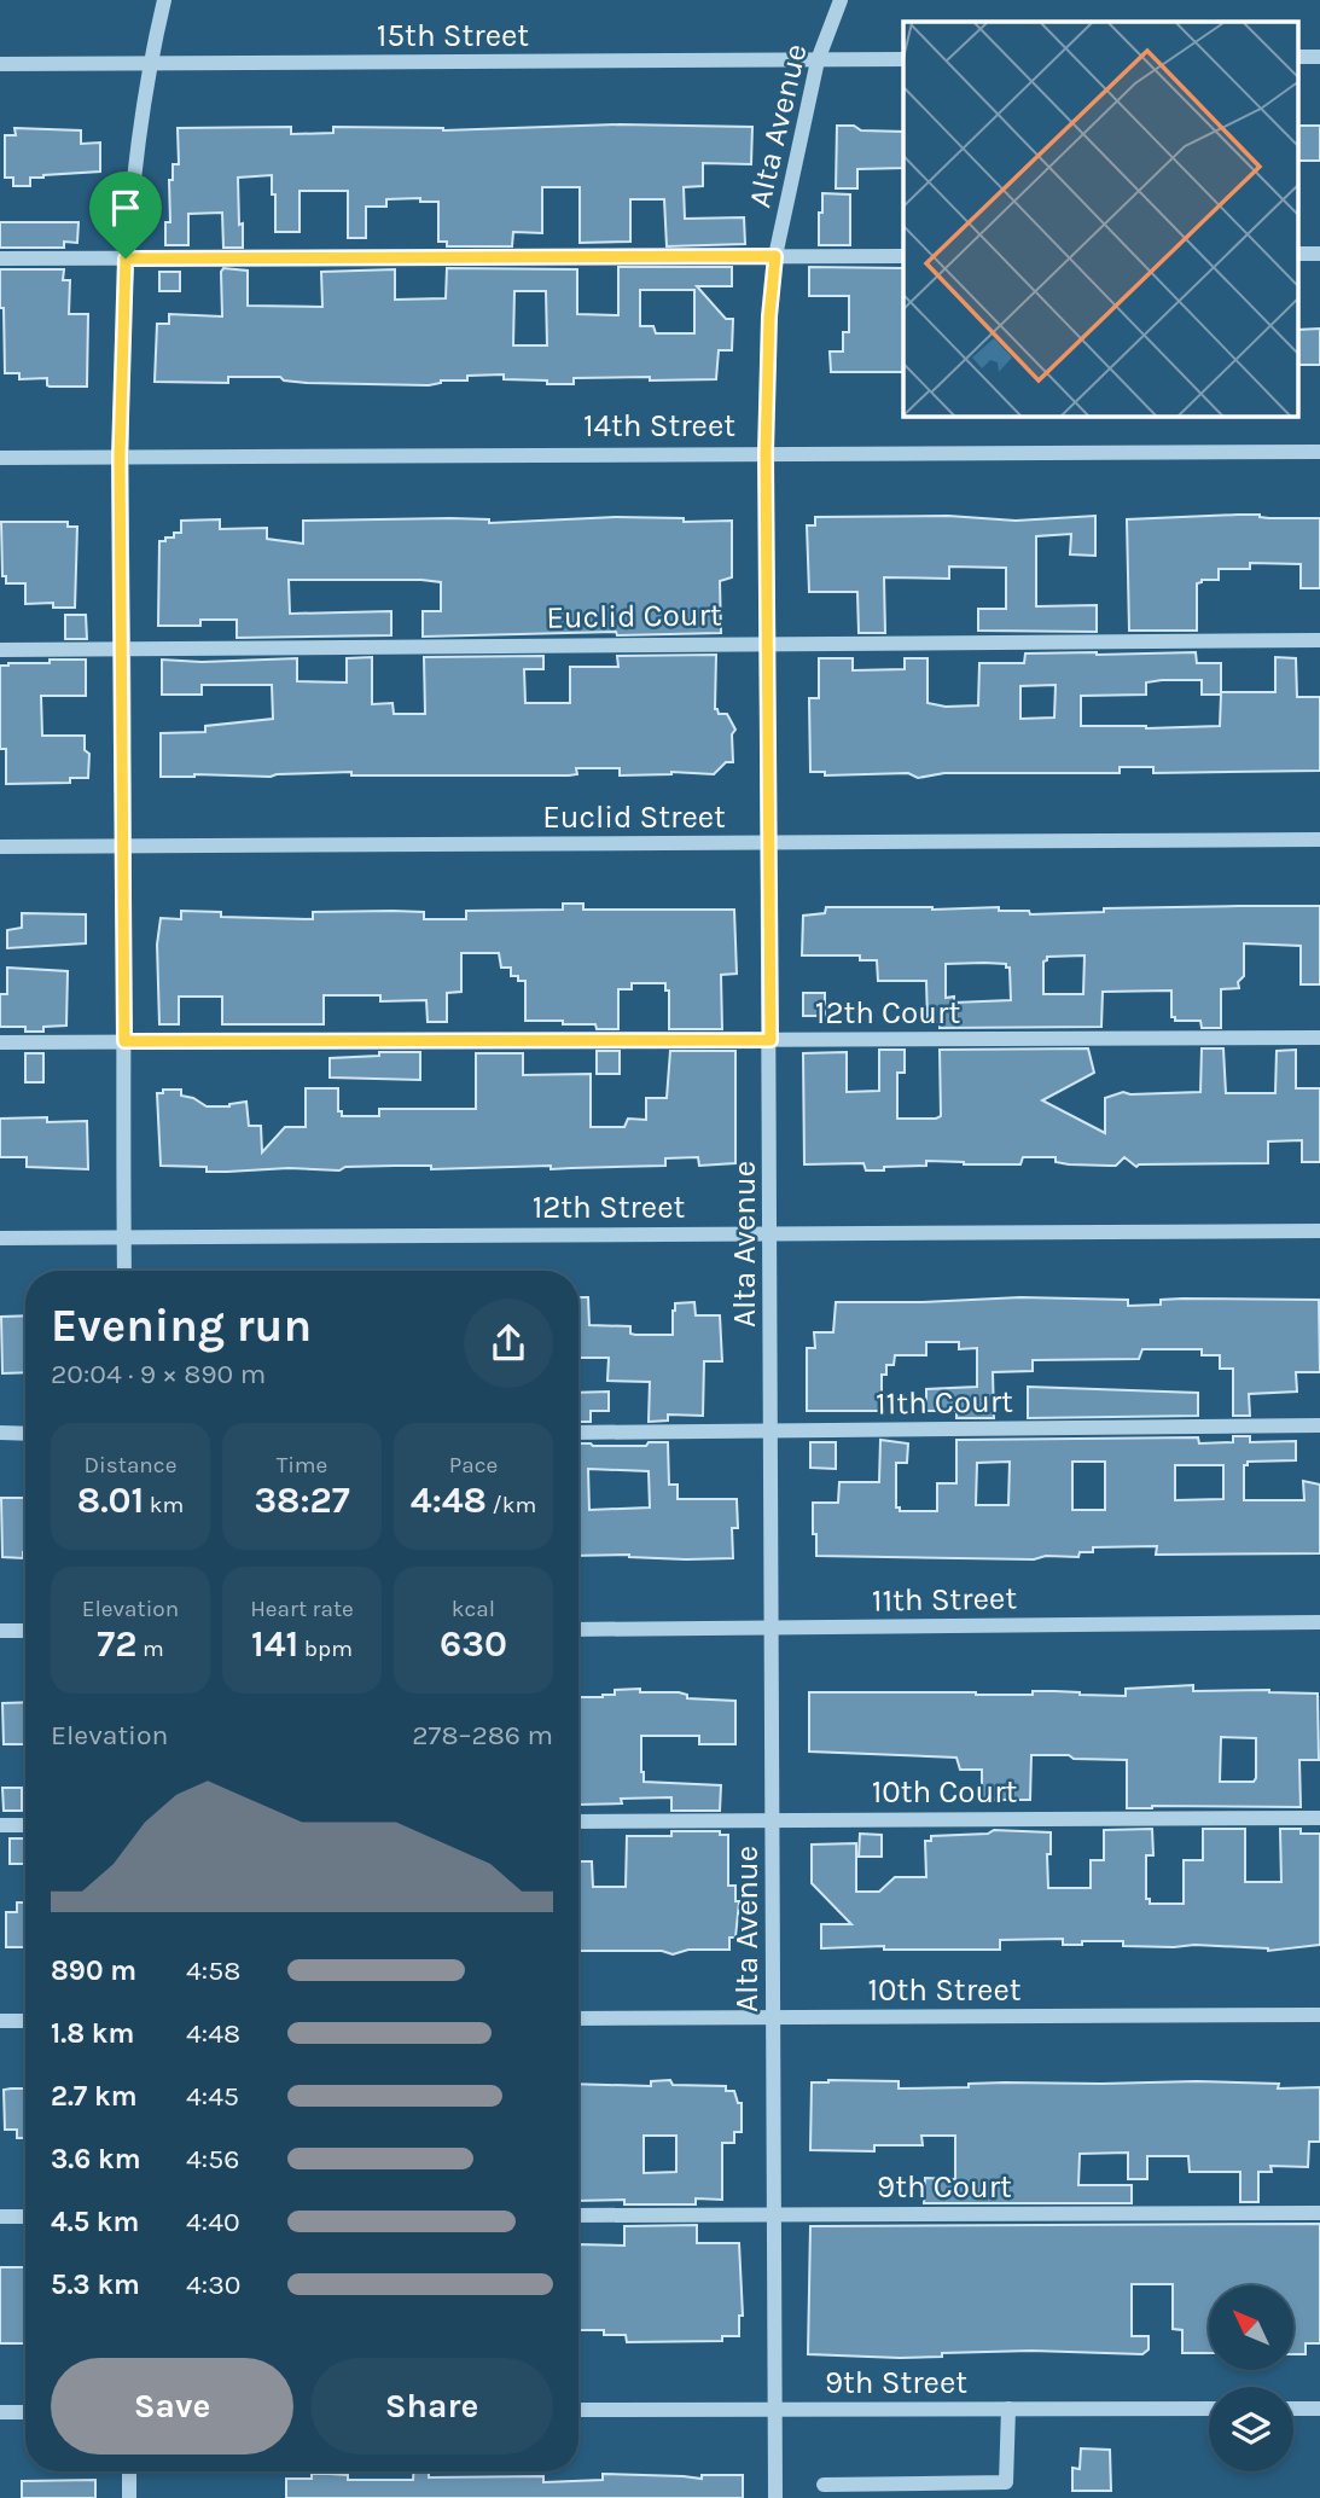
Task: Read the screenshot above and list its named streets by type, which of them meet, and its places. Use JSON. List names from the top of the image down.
{
  "streets": {
    "street": [
      "15th Street",
      "Alta Avenue",
      "14th Street",
      "Euclid Court",
      "Euclid Street",
      "12th Court",
      "12th Street",
      "11th Court",
      "11th Street",
      "10th Court",
      "10th Street",
      "9th Court",
      "9th Street"
    ]
  },
  "crossings": [
    ["15th Street", "Alta Avenue"],
    ["Alta Avenue", "14th Street"],
    ["Alta Avenue", "Euclid Court"],
    ["Alta Avenue", "Euclid Street"],
    ["Alta Avenue", "12th Court"],
    ["Alta Avenue", "12th Street"],
    ["Alta Avenue", "11th Court"],
    ["Alta Avenue", "11th Street"],
    ["Alta Avenue", "10th Court"],
    ["Alta Avenue", "10th Street"],
    ["Alta Avenue", "9th Court"],
    ["Alta Avenue", "9th Street"]
  ],
  "north": "top left",
  "page": {
    "heading": ["Evening run", "20:04 · 9 × 890 m"],
    "stats": [
      ["Distance", "8.01 km"],
      ["Time", "38:27"],
      ["Pace", "4:48 /km"],
      ["Elevation", "72 m"],
      ["Heart rate", "141 bpm"],
      ["kcal", "630"]
    ],
    "chart": ["Elevation", "278–286 m"],
    "list": [
      {
        "name": "890 m",
        "note": "4:58"
      },
      {
        "name": "1.8 km",
        "note": "4:48"
      },
      {
        "name": "2.7 km",
        "note": "4:45"
      },
      {
        "name": "3.6 km",
        "note": "4:56"
      },
      {
        "name": "4.5 km",
        "note": "4:40"
      },
      {
        "name": "5.3 km",
        "note": "4:30"
      }
    ],
    "buttons": ["Save", "Share"]
  }
}
